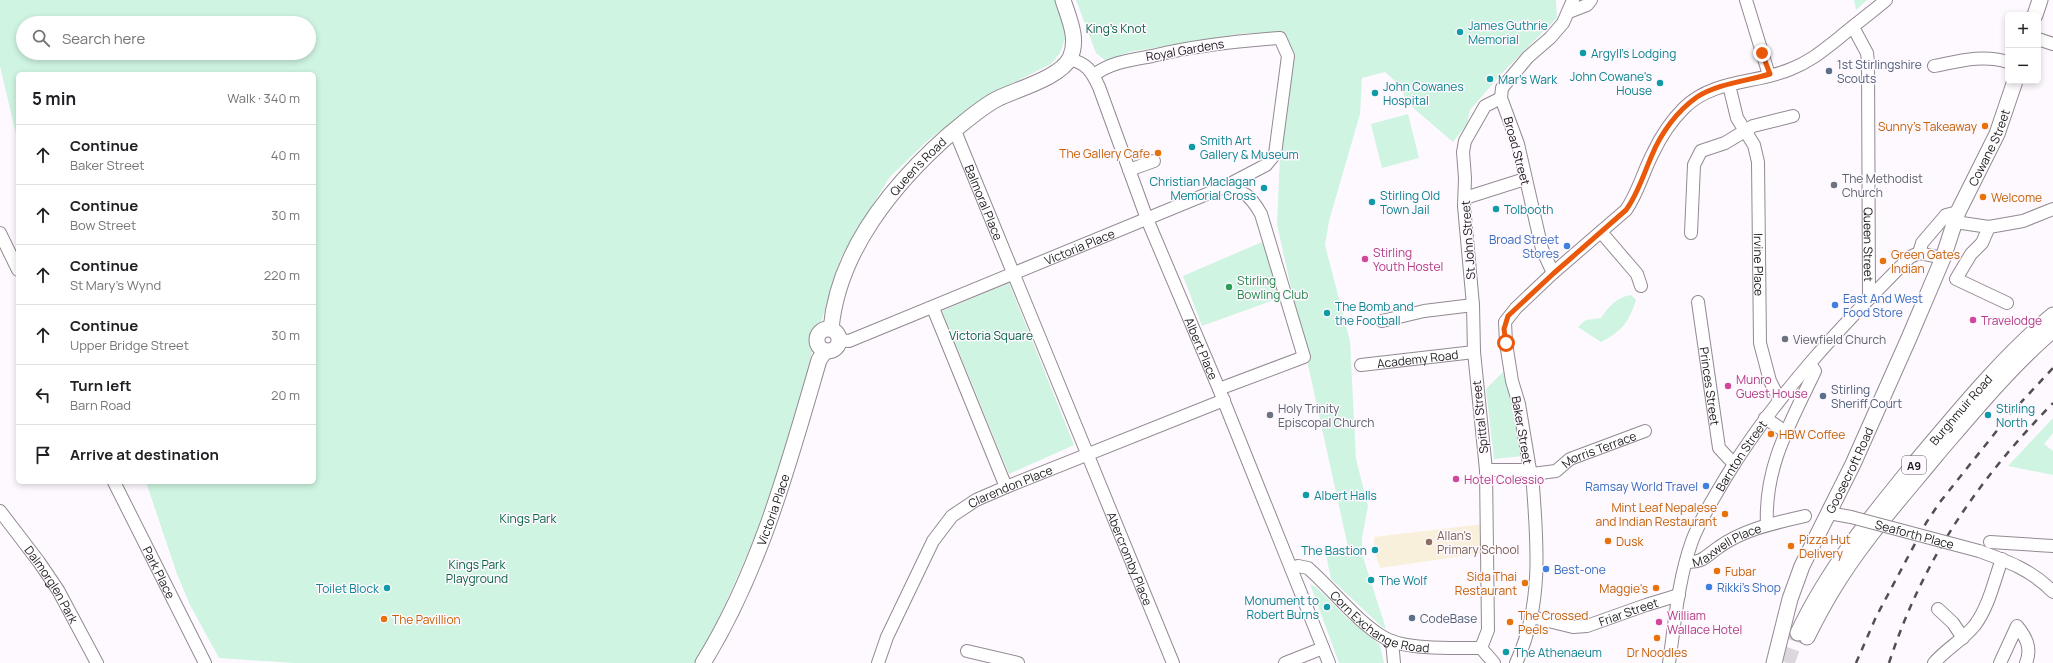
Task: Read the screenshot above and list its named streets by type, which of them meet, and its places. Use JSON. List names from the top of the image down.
{
  "streets": {
    "main road": [
      "Cowane Street",
      "Queen's Road",
      "Victoria Place",
      "Burghmuir Road",
      "A9",
      "Goosecroft Road"
    ],
    "street": [
      "Royal Gardens",
      "Broad Street",
      "Balmoral Place",
      "St John Street",
      "Queen Street",
      "Irvine Place",
      "Albert Place",
      "Academy Road",
      "Princes Street",
      "Spittal Street",
      "Baker Street",
      "Morris Terrace",
      "Barnton Street",
      "Clarendon Place",
      "Seaforth Place",
      "Maxwell Place",
      "Abercromby Place",
      "Park Place",
      "Dalmorglen Park",
      "Friar Street",
      "Corn Exchange Road"
    ]
  },
  "crossings": [
    ["Royal Gardens", "Victoria Place"],
    ["Royal Gardens", "Albert Place"],
    ["Cowane Street", "Goosecroft Road"],
    ["Broad Street", "St John Street"],
    ["Broad Street", "Baker Street"],
    ["Queen's Road", "Balmoral Place"],
    ["Queen's Road", "Victoria Place"],
    ["Queen's Road", "Albert Place"],
    ["Balmoral Place", "Victoria Place"],
    ["St John Street", "Academy Road"],
    ["St John Street", "Spittal Street"],
    ["Queen Street", "Baker Street"],
    ["Queen Street", "Barnton Street"],
    ["Victoria Place", "Albert Place"],
    ["Victoria Place", "Clarendon Place"],
    ["Irvine Place", "Baker Street"],
    ["Irvine Place", "Barnton Street"],
    ["Albert Place", "Clarendon Place"],
    ["Albert Place", "Corn Exchange Road"],
    ["Academy Road", "Spittal Street"],
    ["Princes Street", "Barnton Street"],
    ["Spittal Street", "Morris Terrace"],
    ["Spittal Street", "Corn Exchange Road"],
    ["Baker Street", "Morris Terrace"],
    ["Baker Street", "Friar Street"],
    ["Barnton Street", "Maxwell Place"],
    ["Barnton Street", "Friar Street"],
    ["Goosecroft Road", "Seaforth Place"],
    ["Clarendon Place", "Abercromby Place"]
  ],
  "parks": [
    "King's Knot",
    "Victoria Square",
    "Kings Park",
    "Kings Park Playground"
  ],
  "places": [
    "James Guthrie Memorial",
    "Argyll's Lodging",
    "1st Stirlingshire Scouts",
    "Mar's Wark",
    "John Cowane's House",
    "John Cowanes Hospital",
    "Sunny's Takeaway",
    "Smith Art Gallery & Museum",
    "The Gallery Cafe",
    "The Methodist Church",
    "Christian Maclagan Memorial Cross",
    "Welcome",
    "Stirling Old Town Jail",
    "Tolbooth",
    "Broad Street Stores",
    "Stirling Youth Hostel",
    "Green Gates Indian",
    "Stirling Bowling Club",
    "East And West Food Store",
    "The Bomb and the Football",
    "Travelodge",
    "Viewfield Church",
    "Munro Guest House",
    "Stirling Sheriff Court",
    "Holy Trinity Episcopal Church",
    "Stirling North",
    "HBW Coffee",
    "Hotel Colessio",
    "Ramsay World Travel",
    "Albert Halls",
    "Mint Leaf Nepalese and Indian Restaurant",
    "Dusk",
    "Allan's Primary School",
    "Pizza Hut Delivery",
    "The Bastion",
    "Best-one",
    "Fubar",
    "The Wolf",
    "Sida Thai Restaurant",
    "Rikki's Shop",
    "Toilet Block",
    "Maggie's",
    "Monument to Robert Burns",
    "CodeBase",
    "The Pavillion",
    "The Crossed Peels",
    "William Wallace Hotel",
    "Dr Noodles",
    "The Athenaeum"
  ],
  "page": {
    "map_buttons": ["+", "−"],
    "search": "Search here",
    "heading": ["5 min", "Walk · 340 m"],
    "list": [
      ["Continue", "Baker Street", "40 m"],
      ["Continue", "Bow Street", "30 m"],
      ["Continue", "St Mary's Wynd", "220 m"],
      ["Continue", "Upper Bridge Street", "30 m"],
      ["Turn left", "Barn Road", "20 m"],
      "Arrive at destination"
    ]
  }
}
